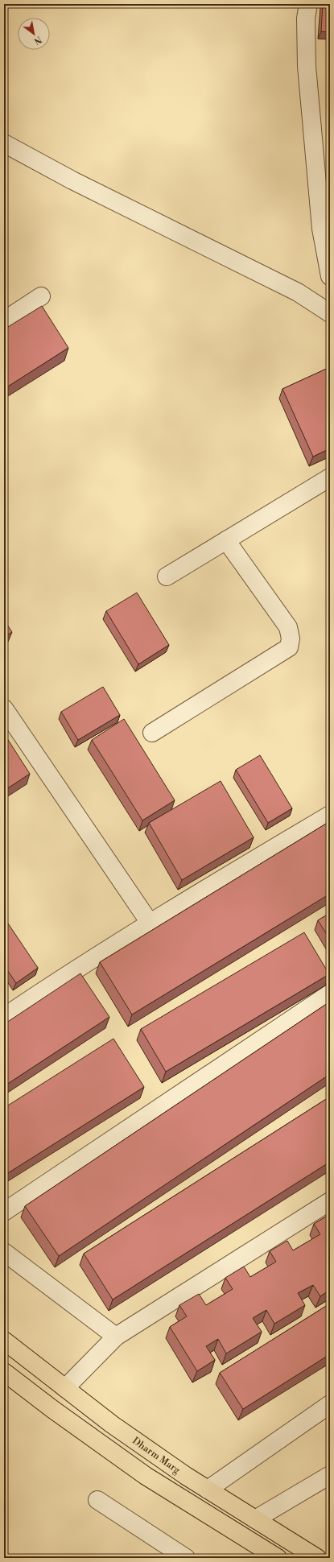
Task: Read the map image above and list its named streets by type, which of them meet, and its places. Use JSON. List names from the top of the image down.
{
  "streets": {
    "main road": ["Dharm Marg"]
  },
  "north": "bottom right"
}
